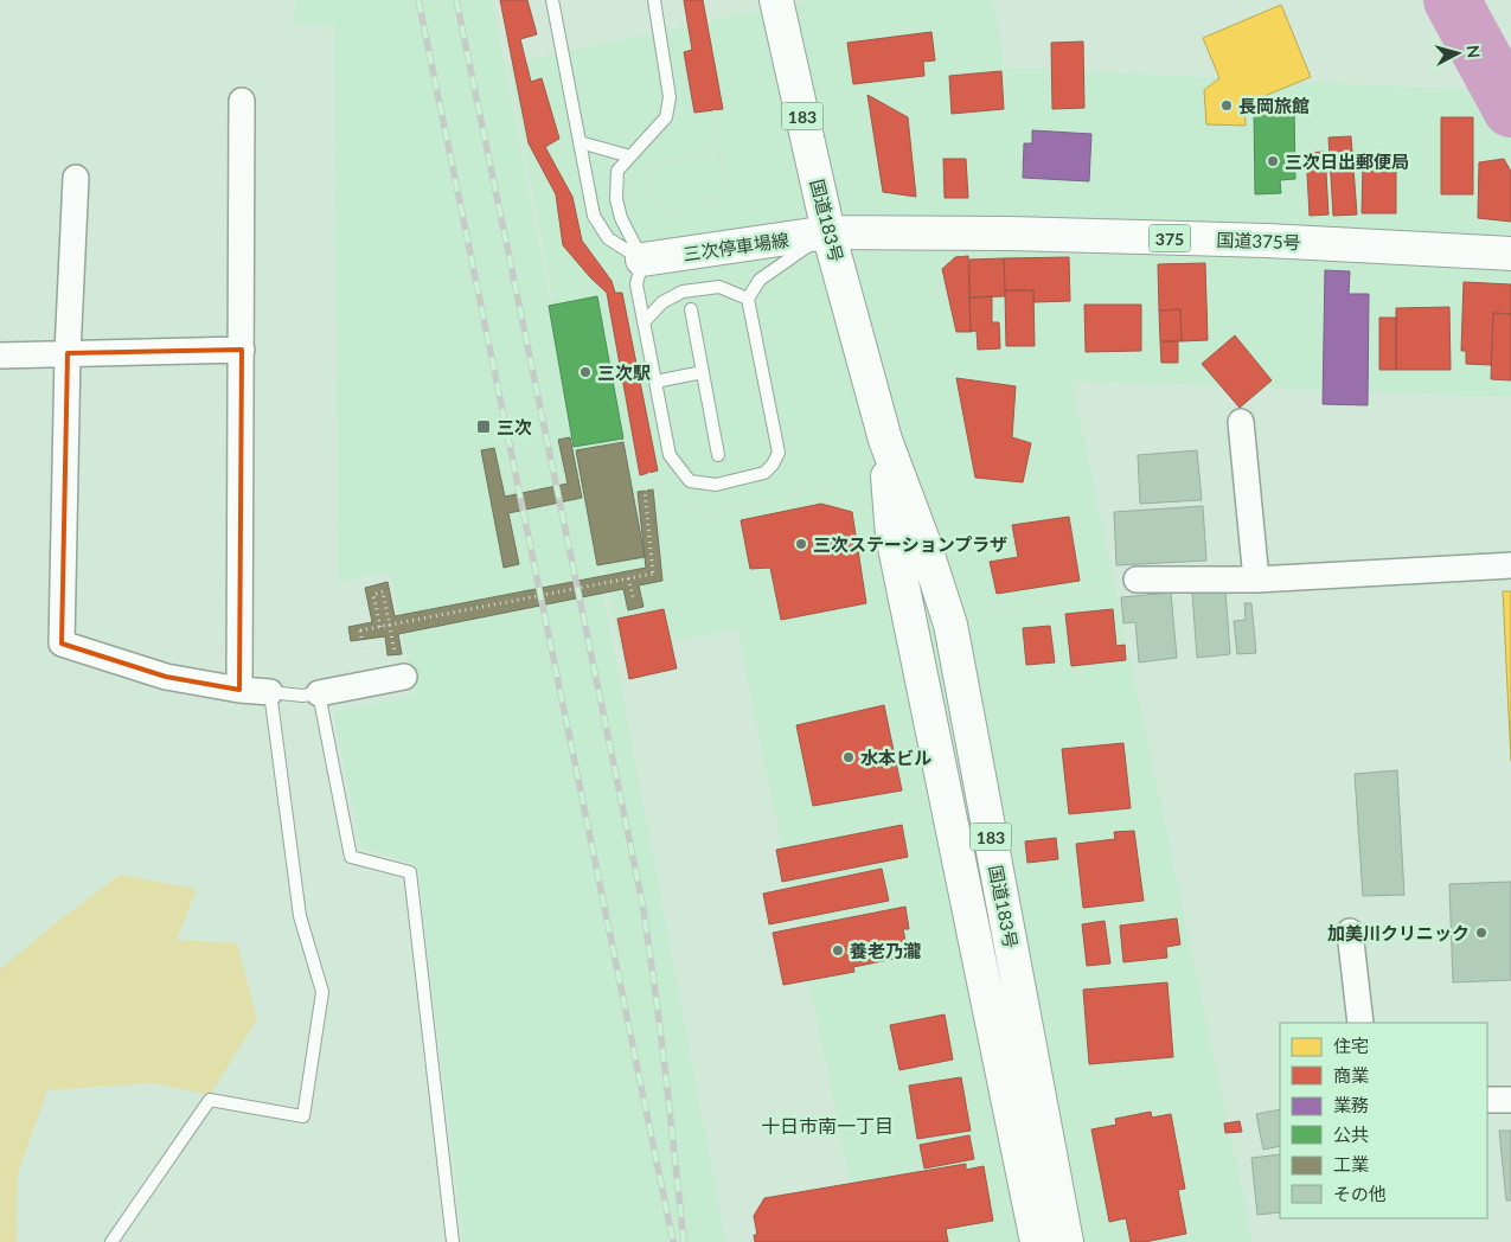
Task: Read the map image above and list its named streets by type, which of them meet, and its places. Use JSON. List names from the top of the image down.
{
  "streets": {
    "main road": [
      "183",
      "国道183号",
      "375",
      "国道375号",
      "三次停車場線"
    ]
  },
  "crossings": [
    ["国道183号", "国道375号"],
    ["国道183号", "三次停車場線"],
    ["国道375号", "三次停車場線"]
  ],
  "districts": ["十日市南一丁目"],
  "places": {
    "other": [
      "長岡旅館",
      "三次日出郵便局",
      "三次駅",
      "三次ステーションプラザ",
      "水本ビル",
      "加美川クリニック",
      "養老乃瀧"
    ],
    "transit": ["三次"]
  },
  "legend": [
    "住宅",
    "商業",
    "業務",
    "公共",
    "工業",
    "その他"
  ],
  "north": "right"
}
